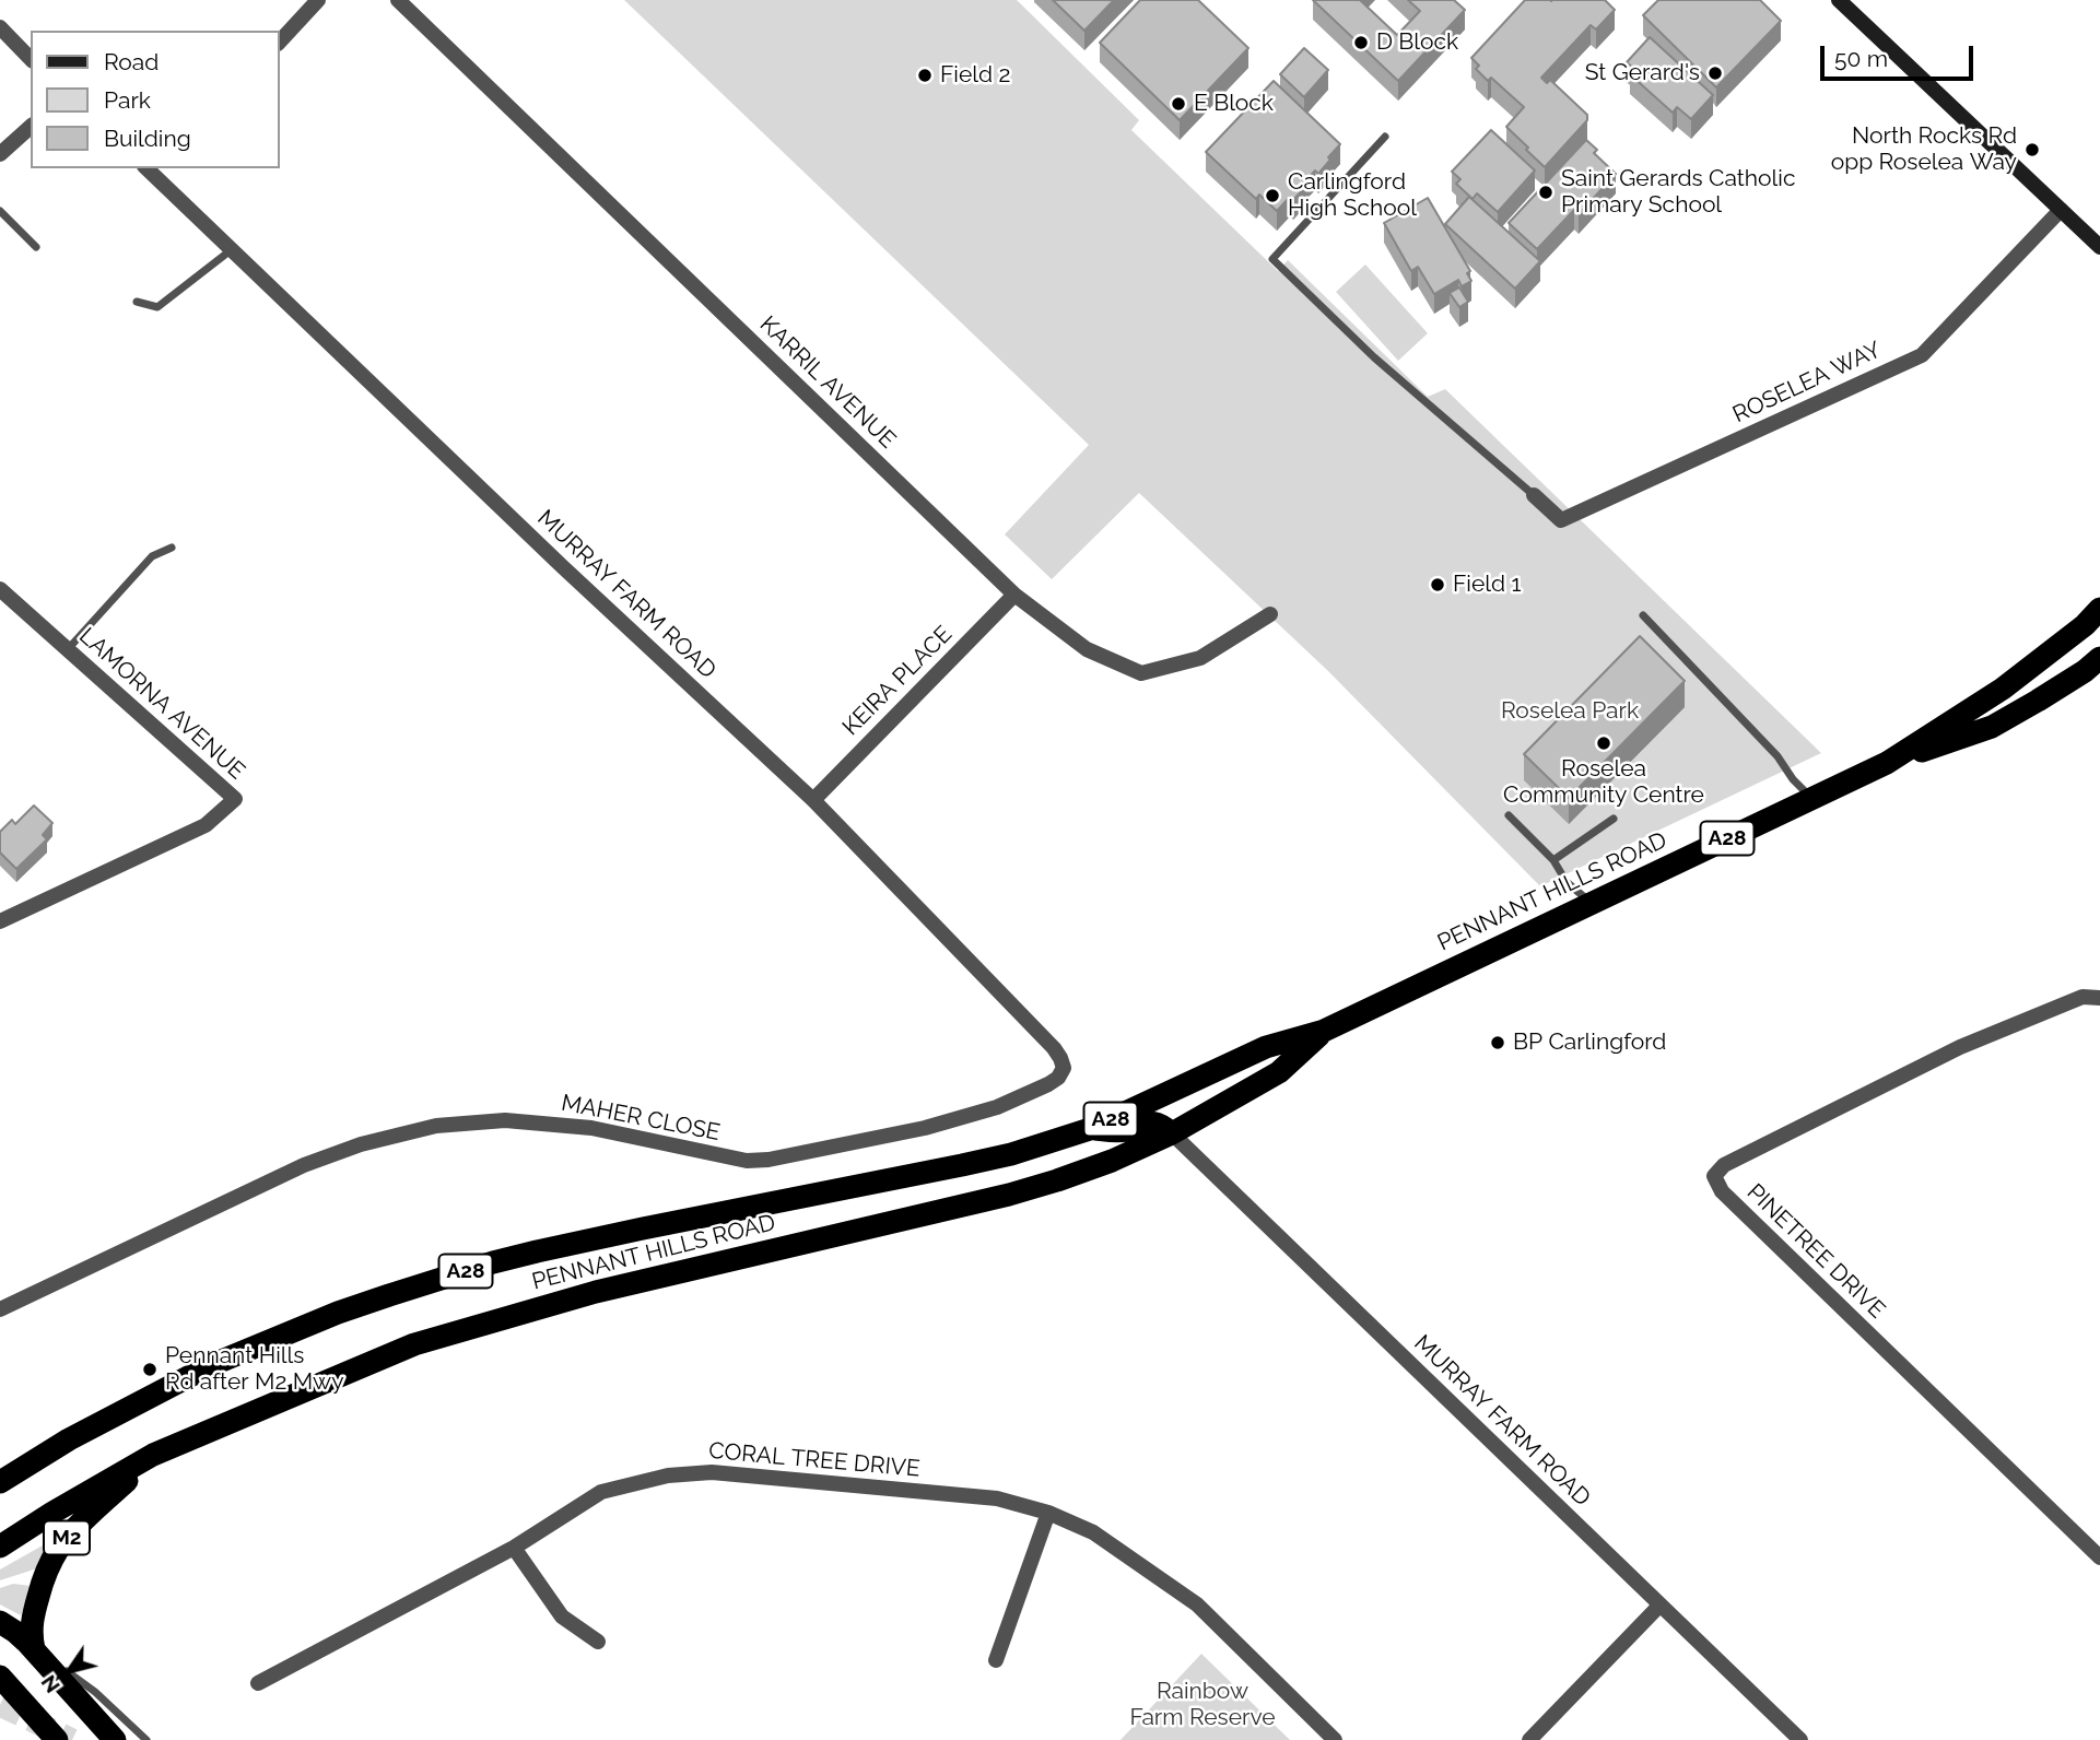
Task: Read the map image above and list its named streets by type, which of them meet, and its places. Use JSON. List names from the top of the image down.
{
  "streets": {
    "highway": ["A28", "PENNANT HILLS ROAD", "M2"],
    "street": [
      "KARRIL AVENUE",
      "ROSELEA WAY",
      "MURRAY FARM ROAD",
      "KEIRA PLACE",
      "LAMORNA AVENUE",
      "MAHER CLOSE",
      "PINETREE DRIVE",
      "CORAL TREE DRIVE"
    ]
  },
  "crossings": [
    ["KARRIL AVENUE", "KEIRA PLACE"],
    ["MURRAY FARM ROAD", "KEIRA PLACE"],
    ["MURRAY FARM ROAD", "PENNANT HILLS ROAD"],
    ["MURRAY FARM ROAD", "MAHER CLOSE"],
    ["PENNANT HILLS ROAD", "M2"]
  ],
  "parks": ["Roselea Park", "Rainbow Farm Reserve"],
  "places": [
    "D Block",
    "St Gerard's",
    "Field 2",
    "E Block",
    "North Rocks Rd opp Roselea Way",
    "Saint Gerards Catholic Primary School",
    "Carlingford High School",
    "Field 1",
    "Roselea Community Centre",
    "BP Carlingford",
    "Pennant Hills Rd after M2 Mwy"
  ],
  "legend": ["Road", "Park", "Building"],
  "scale_bar": "50 m",
  "north": "bottom left"
}
